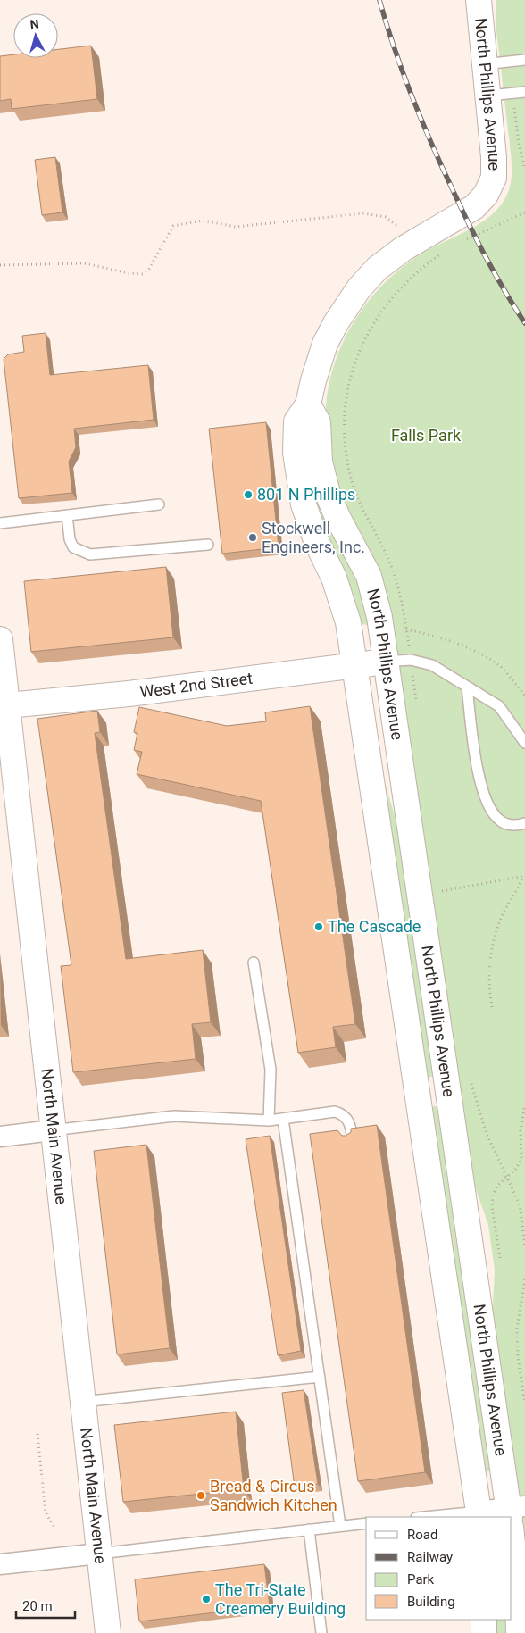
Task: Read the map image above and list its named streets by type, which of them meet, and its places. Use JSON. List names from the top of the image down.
{
  "streets": {
    "street": ["North Phillips Avenue", "West 2nd Street", "North Main Avenue"]
  },
  "crossings": [
    ["North Phillips Avenue", "West 2nd Street"],
    ["West 2nd Street", "North Main Avenue"]
  ],
  "parks": ["Falls Park"],
  "places": [
    "801 N Phillips",
    "Stockwell Engineers, Inc.",
    "The Cascade",
    "Bread & Circus Sandwich Kitchen",
    "The Tri-State Creamery Building"
  ],
  "legend": [
    "Road",
    "Railway",
    "Park",
    "Building"
  ],
  "scale_bar": "20 m",
  "north": "top"
}
